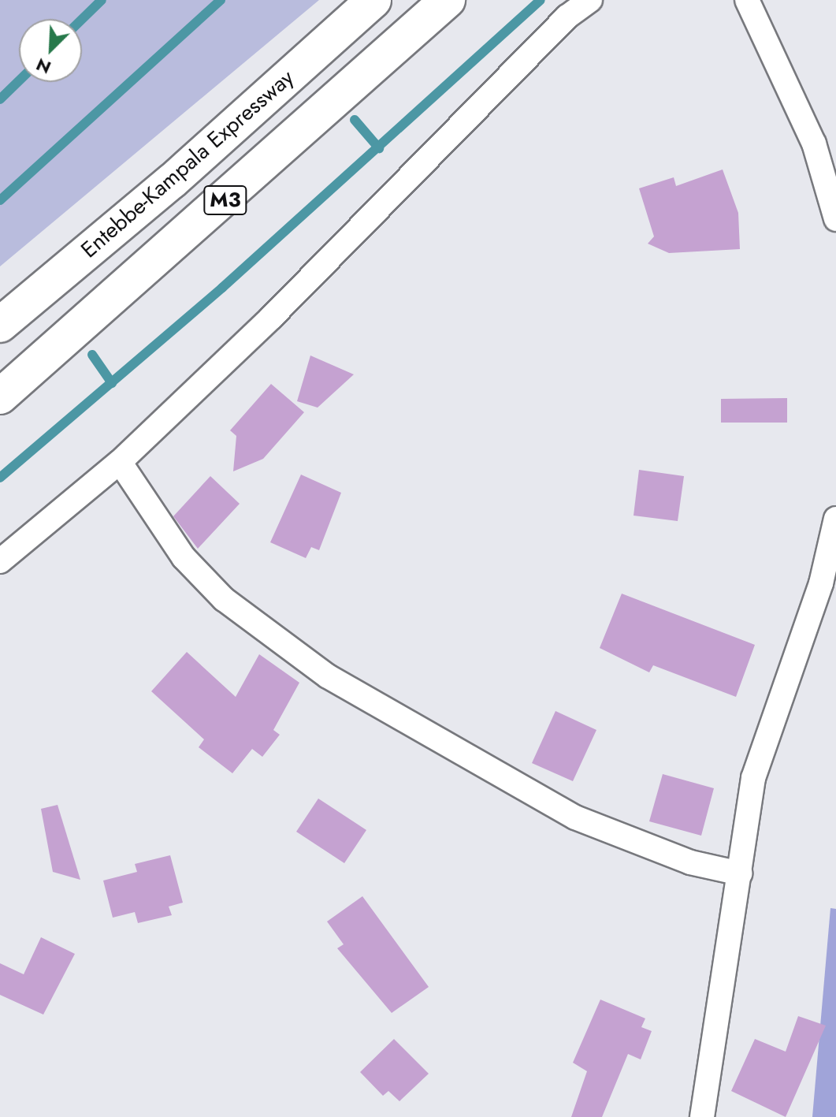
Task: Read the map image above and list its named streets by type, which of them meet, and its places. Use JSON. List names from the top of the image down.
{
  "streets": {
    "highway": ["Entebbe-Kampala Expressway", "M3"]
  },
  "north": "bottom left"
}
